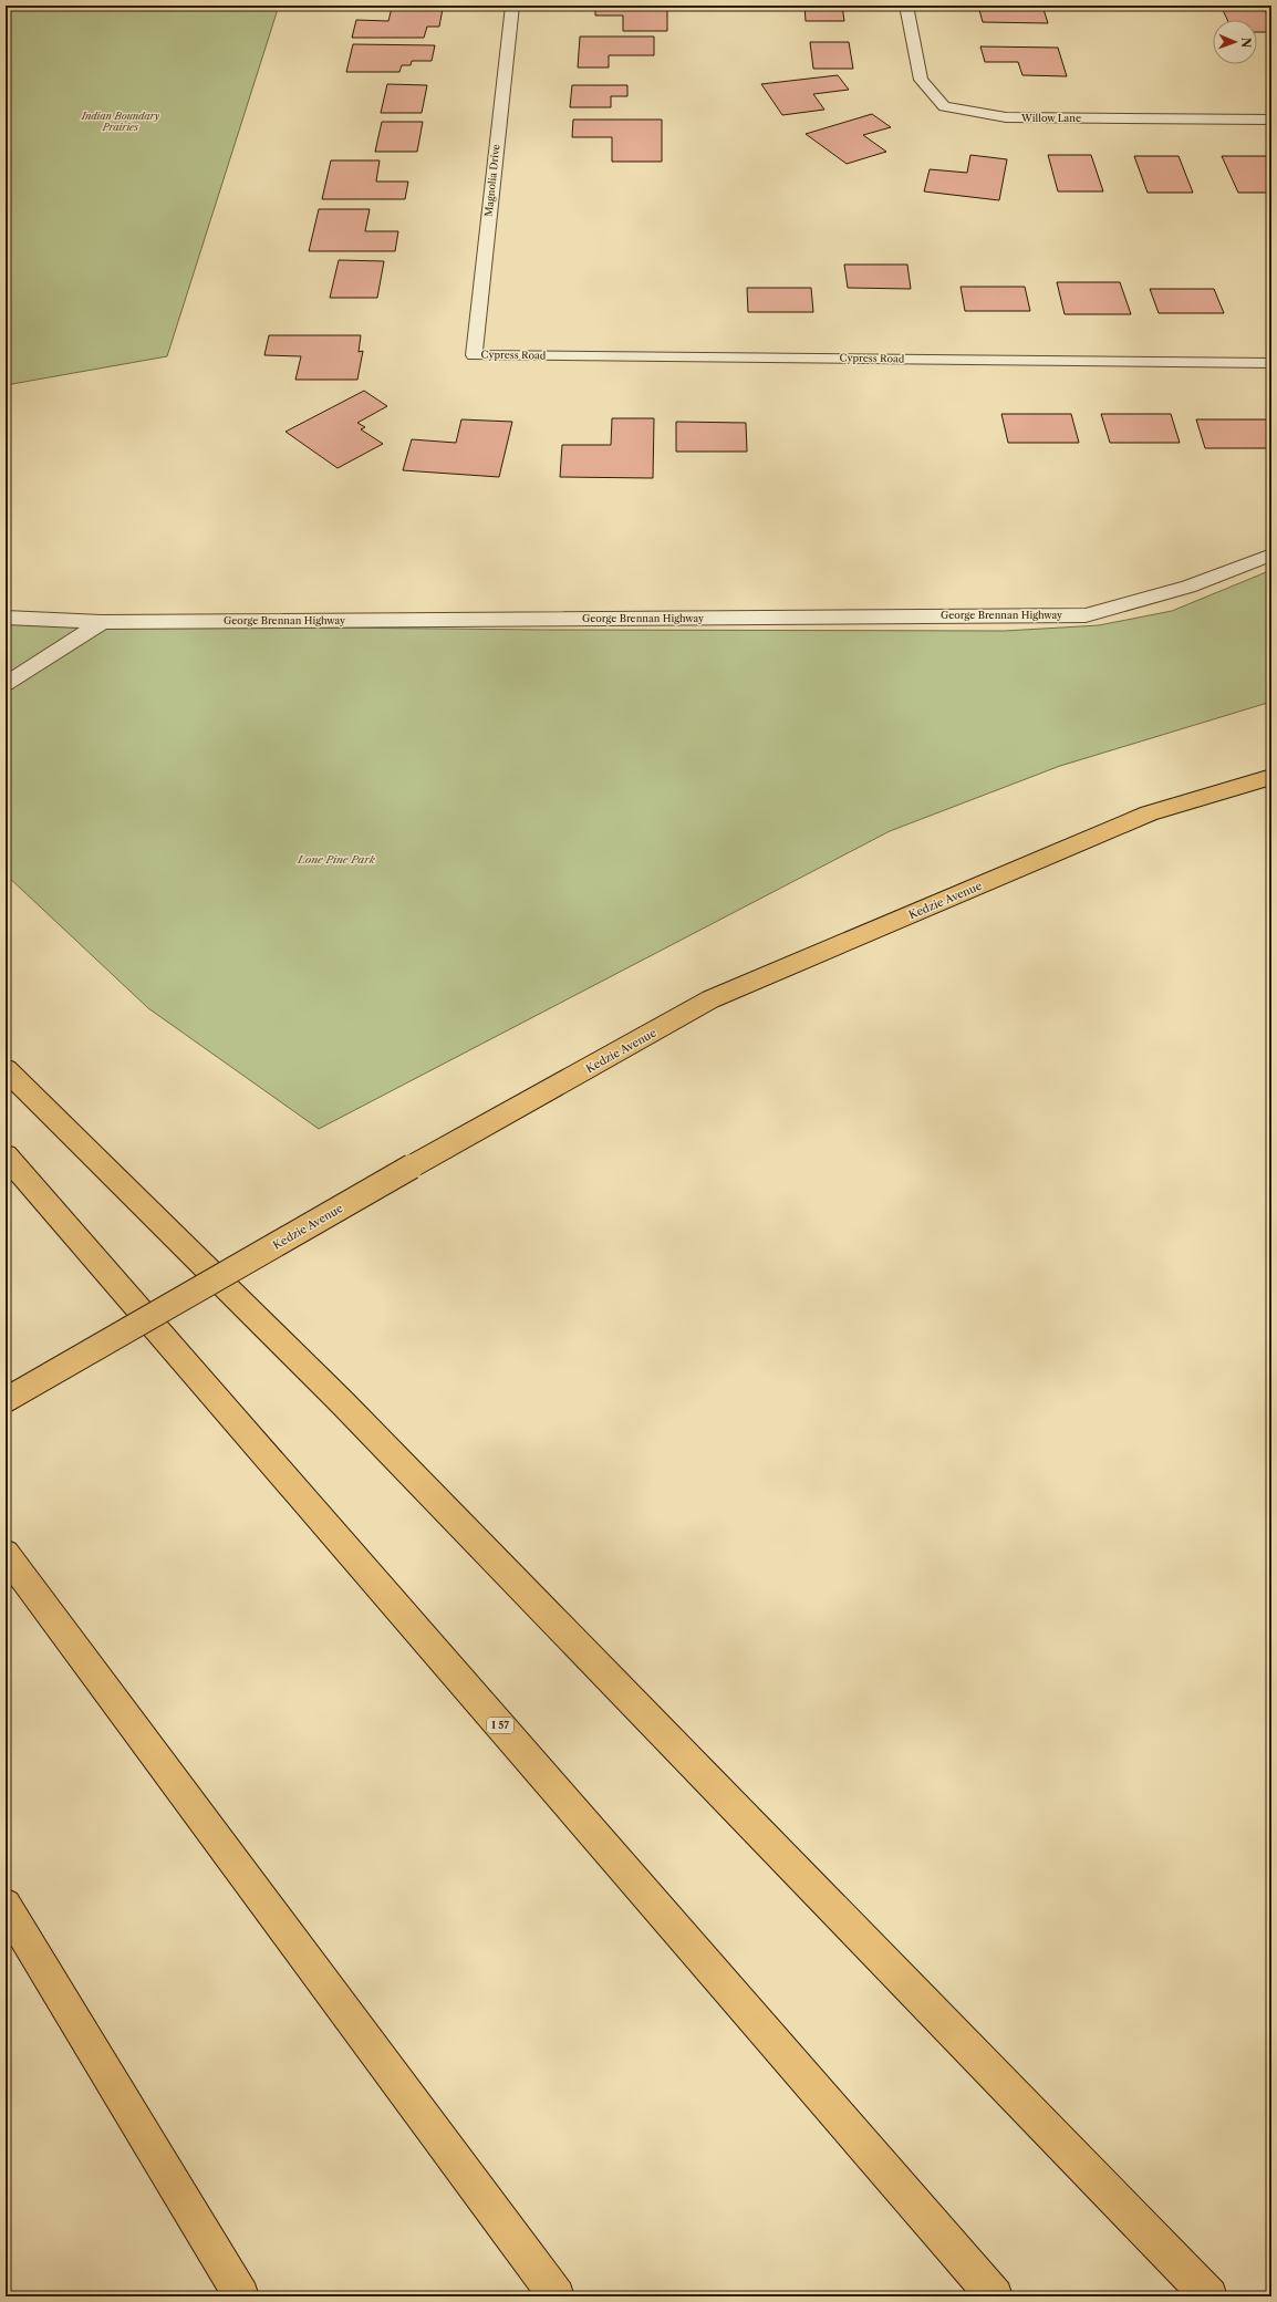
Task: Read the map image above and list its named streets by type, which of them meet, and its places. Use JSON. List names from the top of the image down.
{
  "streets": {
    "main road": ["Kedzie Avenue", "I 57"],
    "street": [
      "Willow Lane",
      "Magnolia Drive",
      "Cypress Road",
      "George Brennan Highway"
    ]
  },
  "crossings": [
    ["Magnolia Drive", "Cypress Road"]
  ],
  "parks": ["Indian Boundary Prairies", "Lone Pine Park"],
  "north": "right"
}
